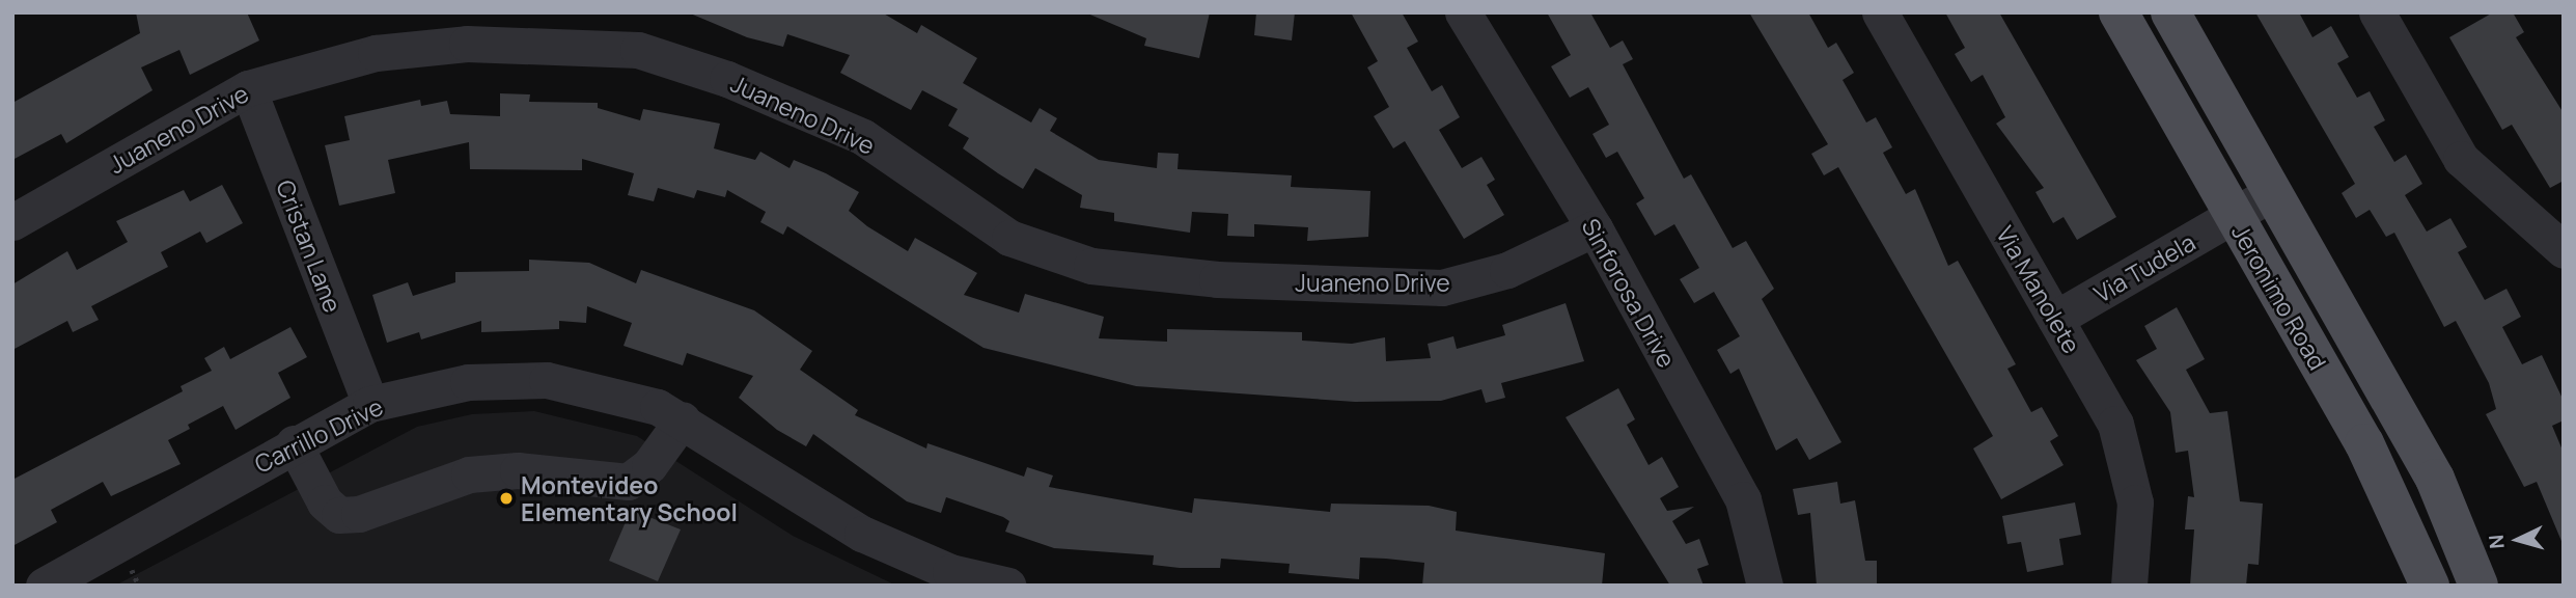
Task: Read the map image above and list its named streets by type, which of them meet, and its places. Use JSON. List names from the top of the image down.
{
  "streets": {
    "main road": ["Jeronimo Road"],
    "street": [
      "Juaneno Drive",
      "Cristan Lane",
      "Via Tudela",
      "Via Manolete",
      "Sinforosa Drive",
      "Carrillo Drive"
    ]
  },
  "crossings": [
    ["Juaneno Drive", "Cristan Lane"],
    ["Juaneno Drive", "Sinforosa Drive"],
    ["Cristan Lane", "Carrillo Drive"],
    ["Via Tudela", "Via Manolete"],
    ["Via Tudela", "Jeronimo Road"]
  ],
  "places": ["Montevideo Elementary School"],
  "north": "left"
}
